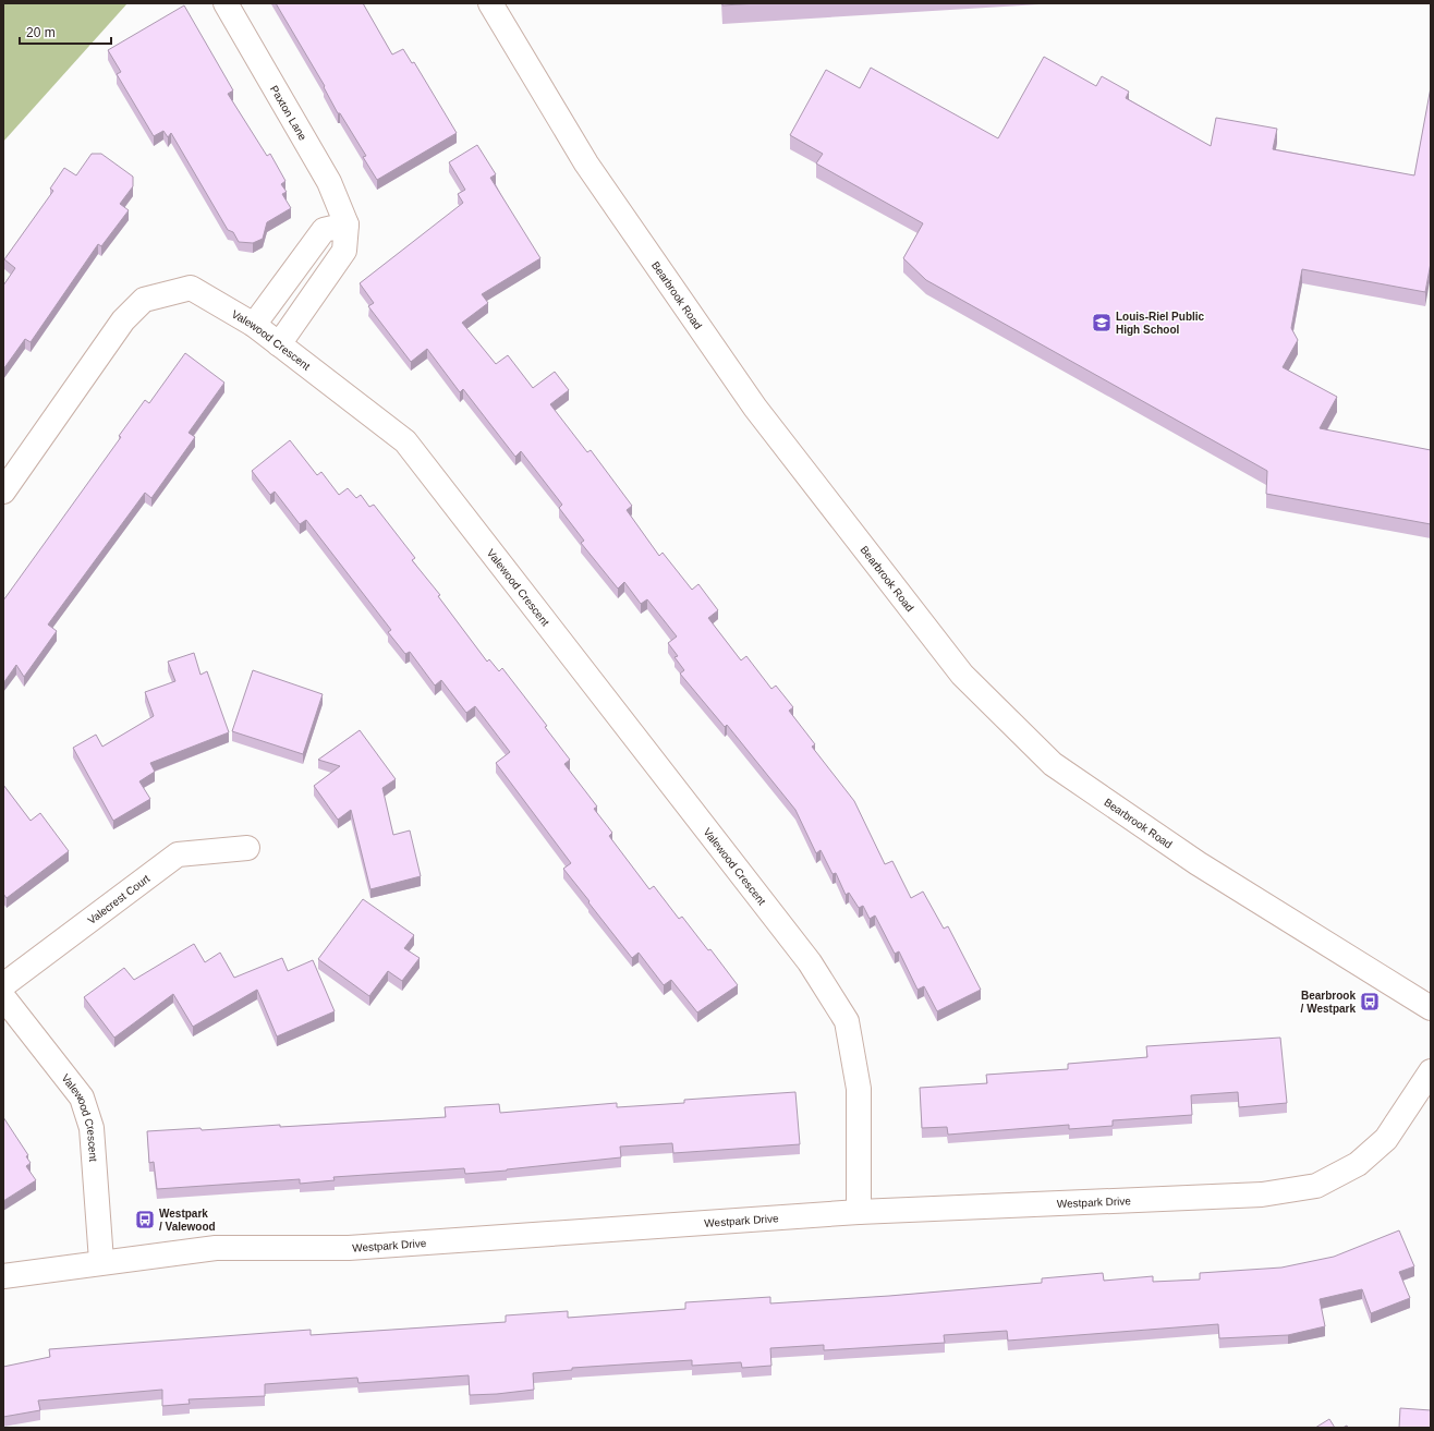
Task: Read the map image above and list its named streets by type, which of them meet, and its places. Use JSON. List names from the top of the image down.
{
  "streets": {
    "street": [
      "Paxton Lane",
      "Bearbrook Road",
      "Valewood Crescent",
      "Valecrest Court",
      "Westpark Drive"
    ]
  },
  "crossings": [
    ["Paxton Lane", "Valewood Crescent"],
    ["Valewood Crescent", "Westpark Drive"]
  ],
  "places": {
    "school or university": ["Louis-Riel Public High School"],
    "bus stop": ["Bearbrook / Westpark", "Westpark / Valewood"]
  },
  "scale_bar": "20 m"
}
